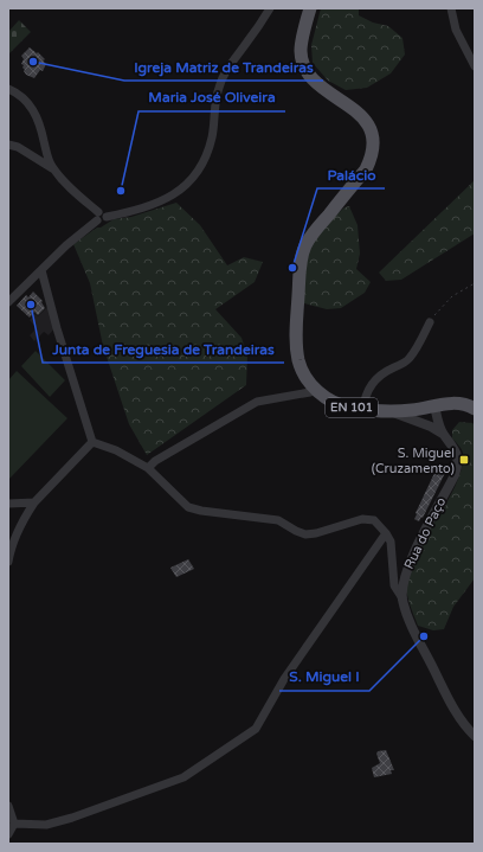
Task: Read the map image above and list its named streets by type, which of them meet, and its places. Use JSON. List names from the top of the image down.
{
  "streets": {
    "main road": ["EN 101"],
    "street": ["Rua do Paço"]
  },
  "crossings": [
    ["EN 101", "Rua do Paço"]
  ],
  "places": {
    "other": [
      "Igreja Matriz de Trandeiras",
      "Maria José Oliveira",
      "Palácio",
      "Junta de Freguesia de Trandeiras",
      "S. Miguel I"
    ],
    "transit": ["S. Miguel (Cruzamento)"]
  }
}
